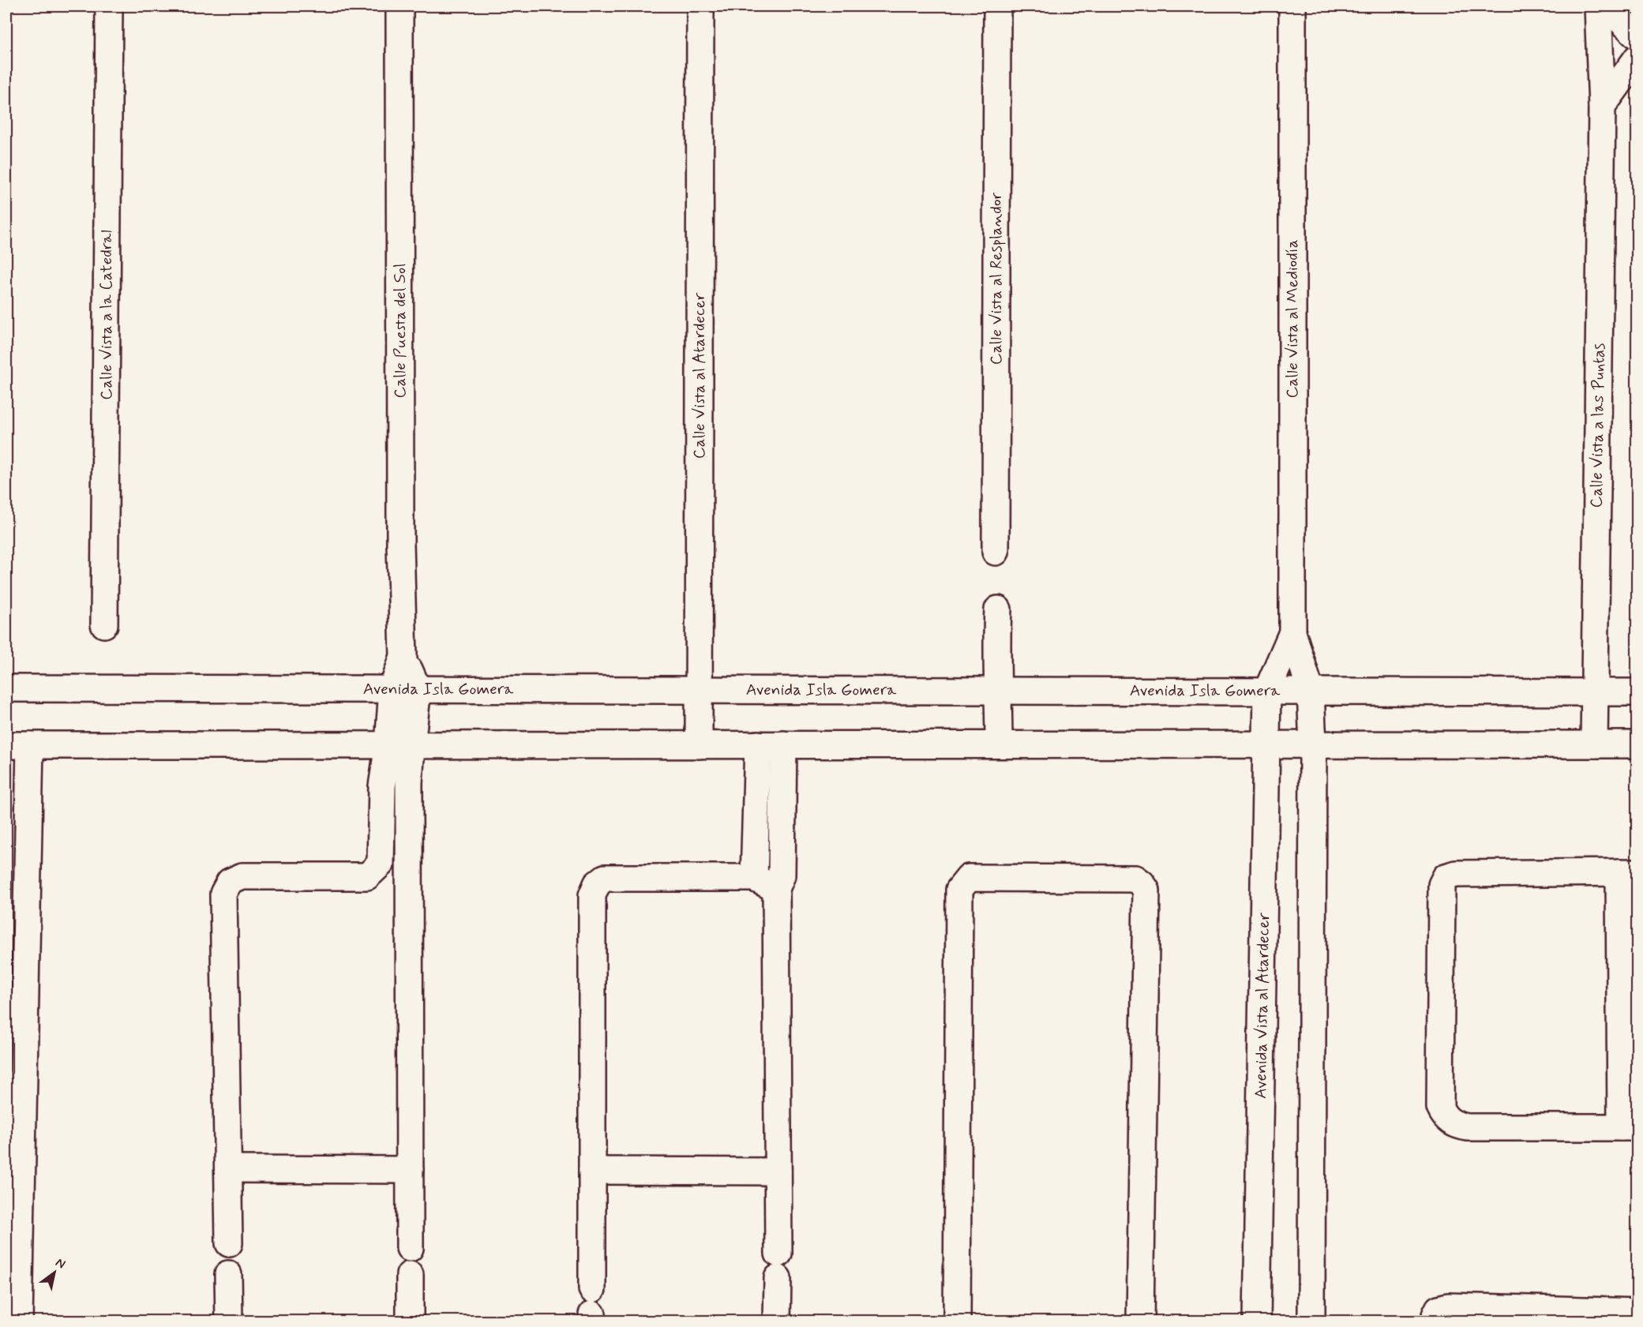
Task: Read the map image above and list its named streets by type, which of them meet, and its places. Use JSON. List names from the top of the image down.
{
  "streets": {
    "street": [
      "Calle Vista al Resplandor",
      "Calle Vista a la Catedral",
      "Calle Vista al Mediodía",
      "Calle Puesta del Sol",
      "Calle Vista al Atardecer",
      "Calle Vista a las Puntas",
      "Avenida Isla Gomera",
      "Avenida Vista al Atardecer"
    ]
  },
  "crossings": [
    ["Calle Vista al Mediodía", "Avenida Isla Gomera"],
    ["Calle Vista al Mediodía", "Avenida Vista al Atardecer"],
    ["Calle Puesta del Sol", "Avenida Isla Gomera"],
    ["Calle Vista al Atardecer", "Avenida Isla Gomera"],
    ["Calle Vista a las Puntas", "Avenida Isla Gomera"],
    ["Avenida Isla Gomera", "Avenida Vista al Atardecer"]
  ],
  "north": "top right"
}
